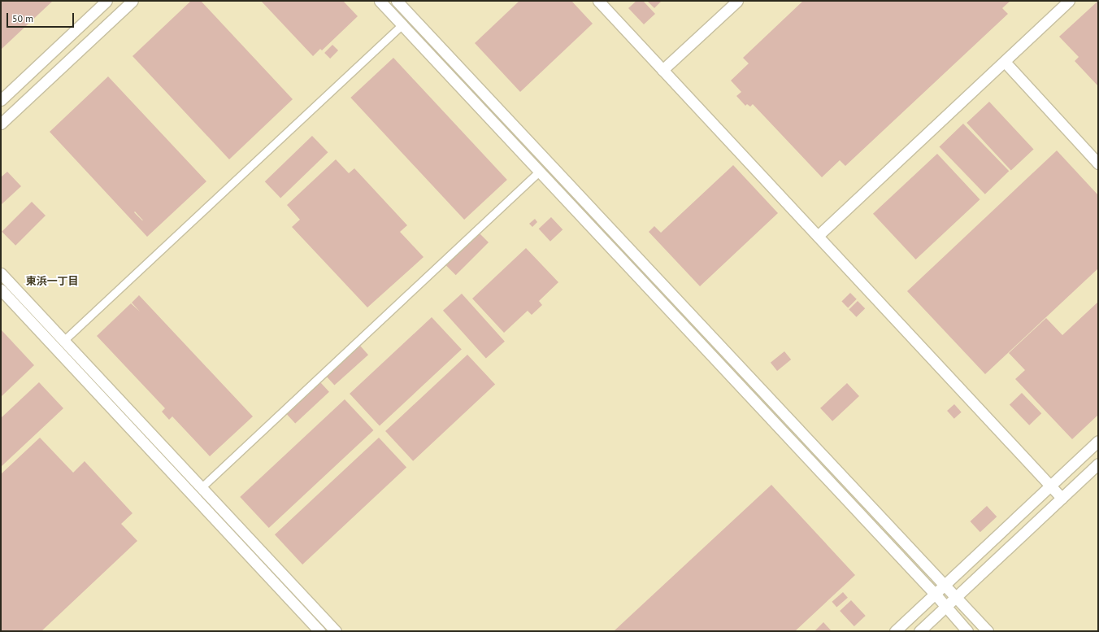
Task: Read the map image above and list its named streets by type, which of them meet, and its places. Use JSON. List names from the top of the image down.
{
  "districts": ["東浜一丁目"],
  "scale_bar": "50 m"
}
